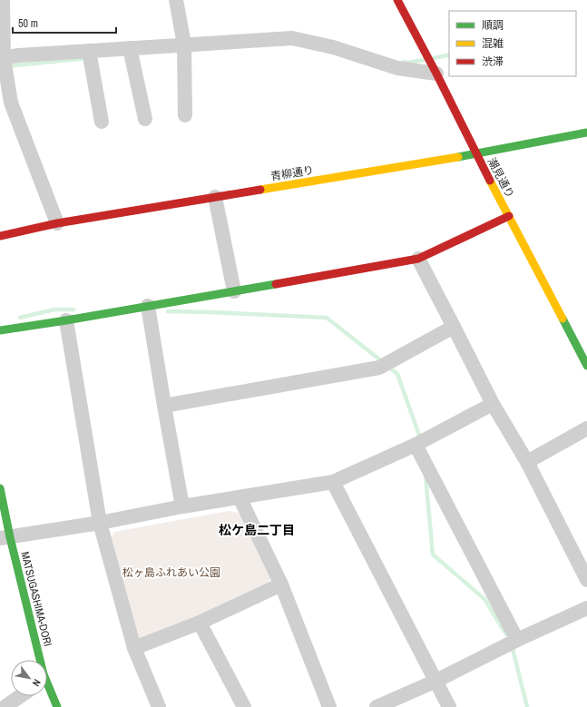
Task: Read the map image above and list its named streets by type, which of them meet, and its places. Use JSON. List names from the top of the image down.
{
  "streets": {
    "street": ["青柳通り", "潮見通り", "MATSUGASHIMA-DORI"]
  },
  "crossings": [
    ["青柳通り", "潮見通り"]
  ],
  "districts": ["松ケ島二丁目"],
  "parks": ["松ヶ島ふれあい公園"],
  "legend": ["順調", "混雑", "渋滞"],
  "scale_bar": "50 m",
  "north": "bottom right"
}
